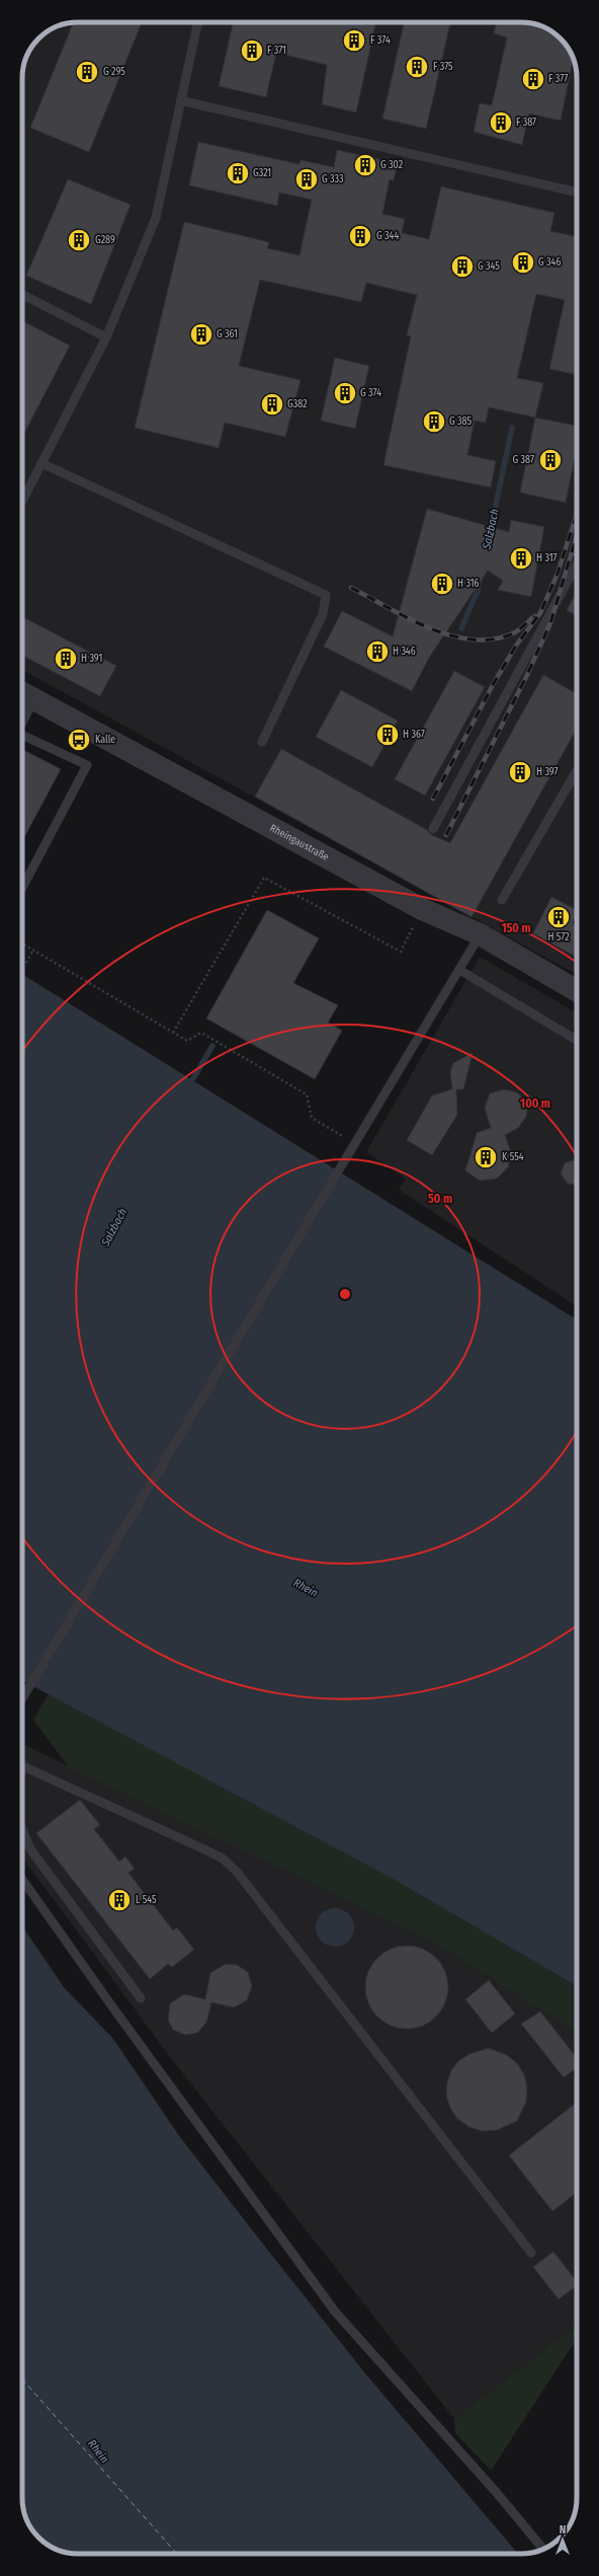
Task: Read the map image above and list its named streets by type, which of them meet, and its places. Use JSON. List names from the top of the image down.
{
  "streets": {
    "street": ["Rheingaustraße"]
  },
  "water": ["Salzbach", "Rhein"],
  "places": {
    "building": [
      "F 374",
      "F 371",
      "F 375",
      "G 295",
      "F 377",
      "F 387",
      "G 302",
      "G321",
      "G 333",
      "G 344",
      "G289",
      "G 346",
      "G 345",
      "G 361",
      "G 374",
      "G382",
      "G 385",
      "G 387",
      "H 317",
      "H 316",
      "H 346",
      "H 391",
      "H 367",
      "H 397",
      "H 572",
      "K 554",
      "L 545"
    ],
    "bus stop": ["Kalle"]
  },
  "north": "top",
  "rings": ["150 m", "100 m", "50 m"]
}
